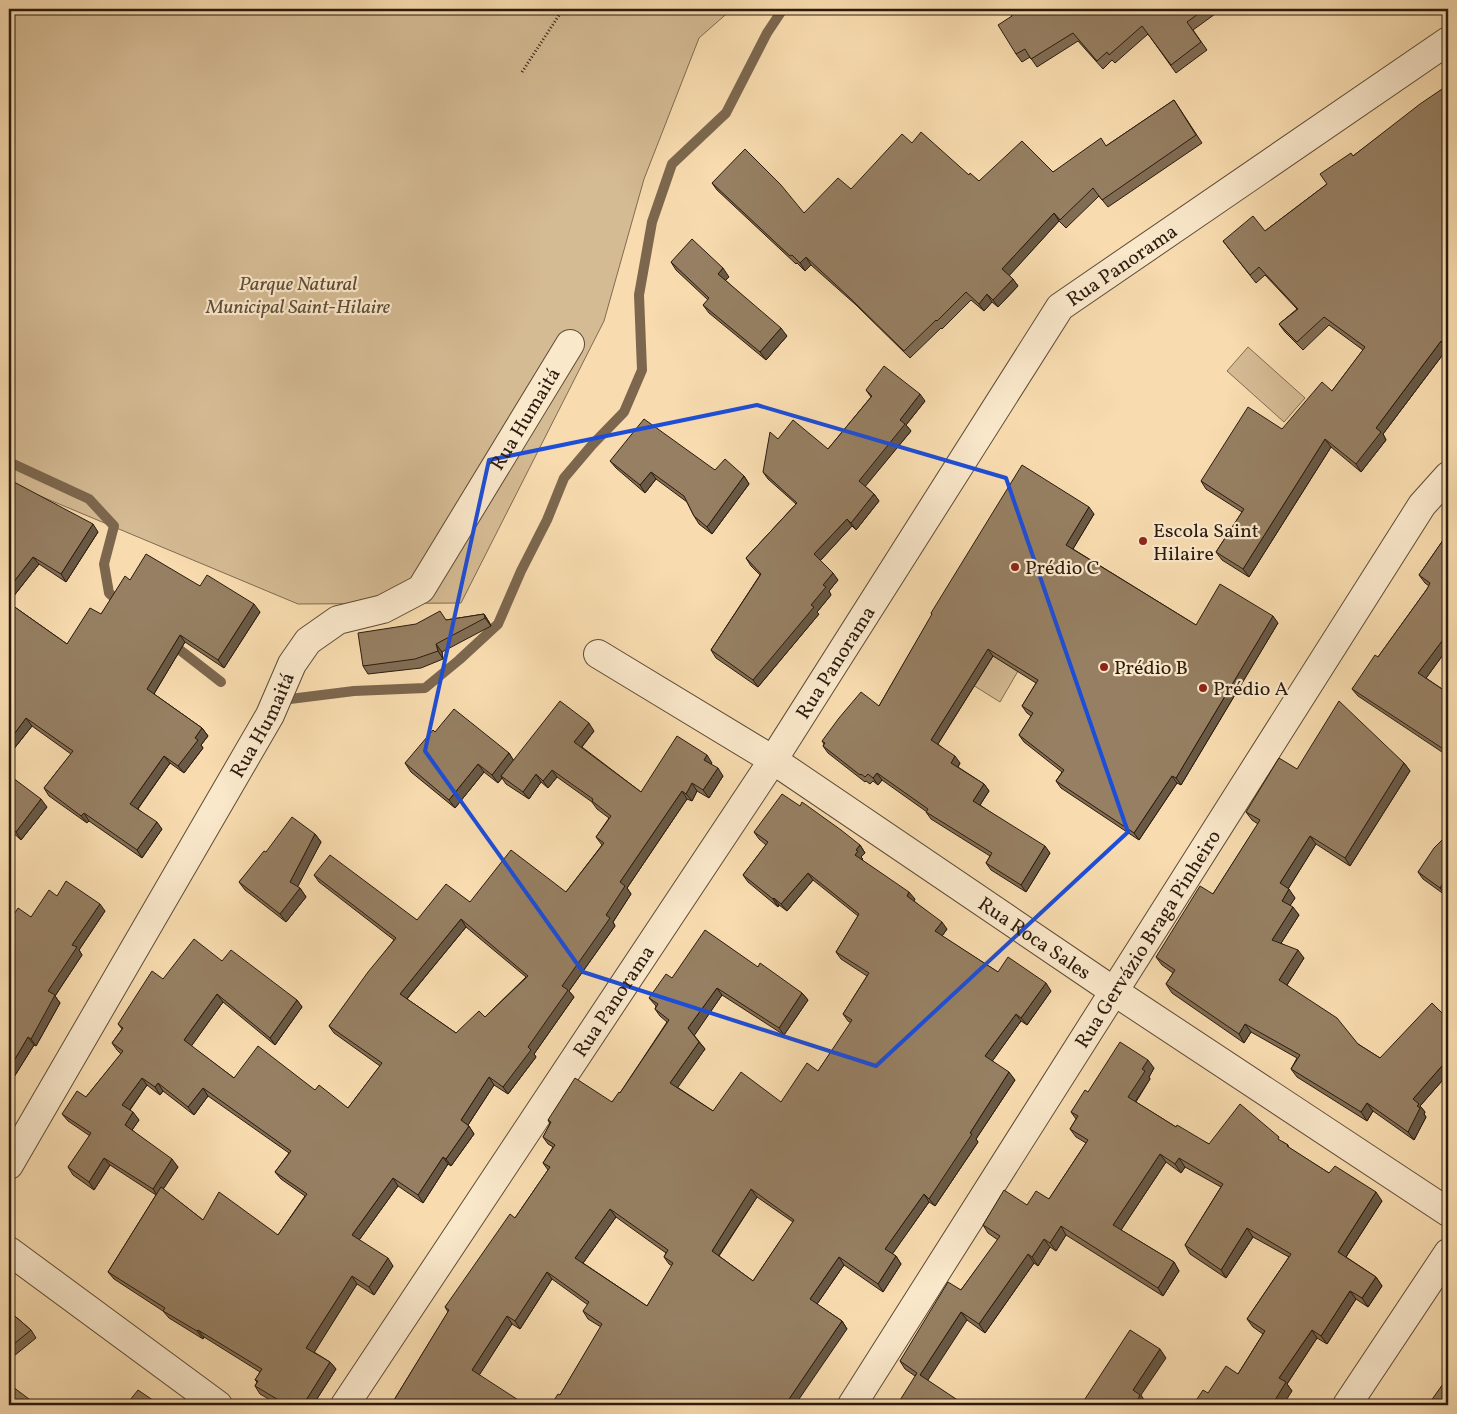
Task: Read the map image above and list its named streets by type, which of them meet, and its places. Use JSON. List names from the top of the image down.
{
  "streets": {
    "street": [
      "Rua Panorama",
      "Rua Humaitá",
      "Rua Roca Sales",
      "Rua Gervázio Braga Pinheiro"
    ]
  },
  "crossings": [
    ["Rua Panorama", "Rua Roca Sales"],
    ["Rua Roca Sales", "Rua Gervázio Braga Pinheiro"]
  ],
  "parks": ["Parque Natural Municipal Saint-Hilaire"],
  "places": [
    "Escola Saint Hilaire",
    "Prédio C",
    "Prédio B",
    "Prédio A"
  ]
}
